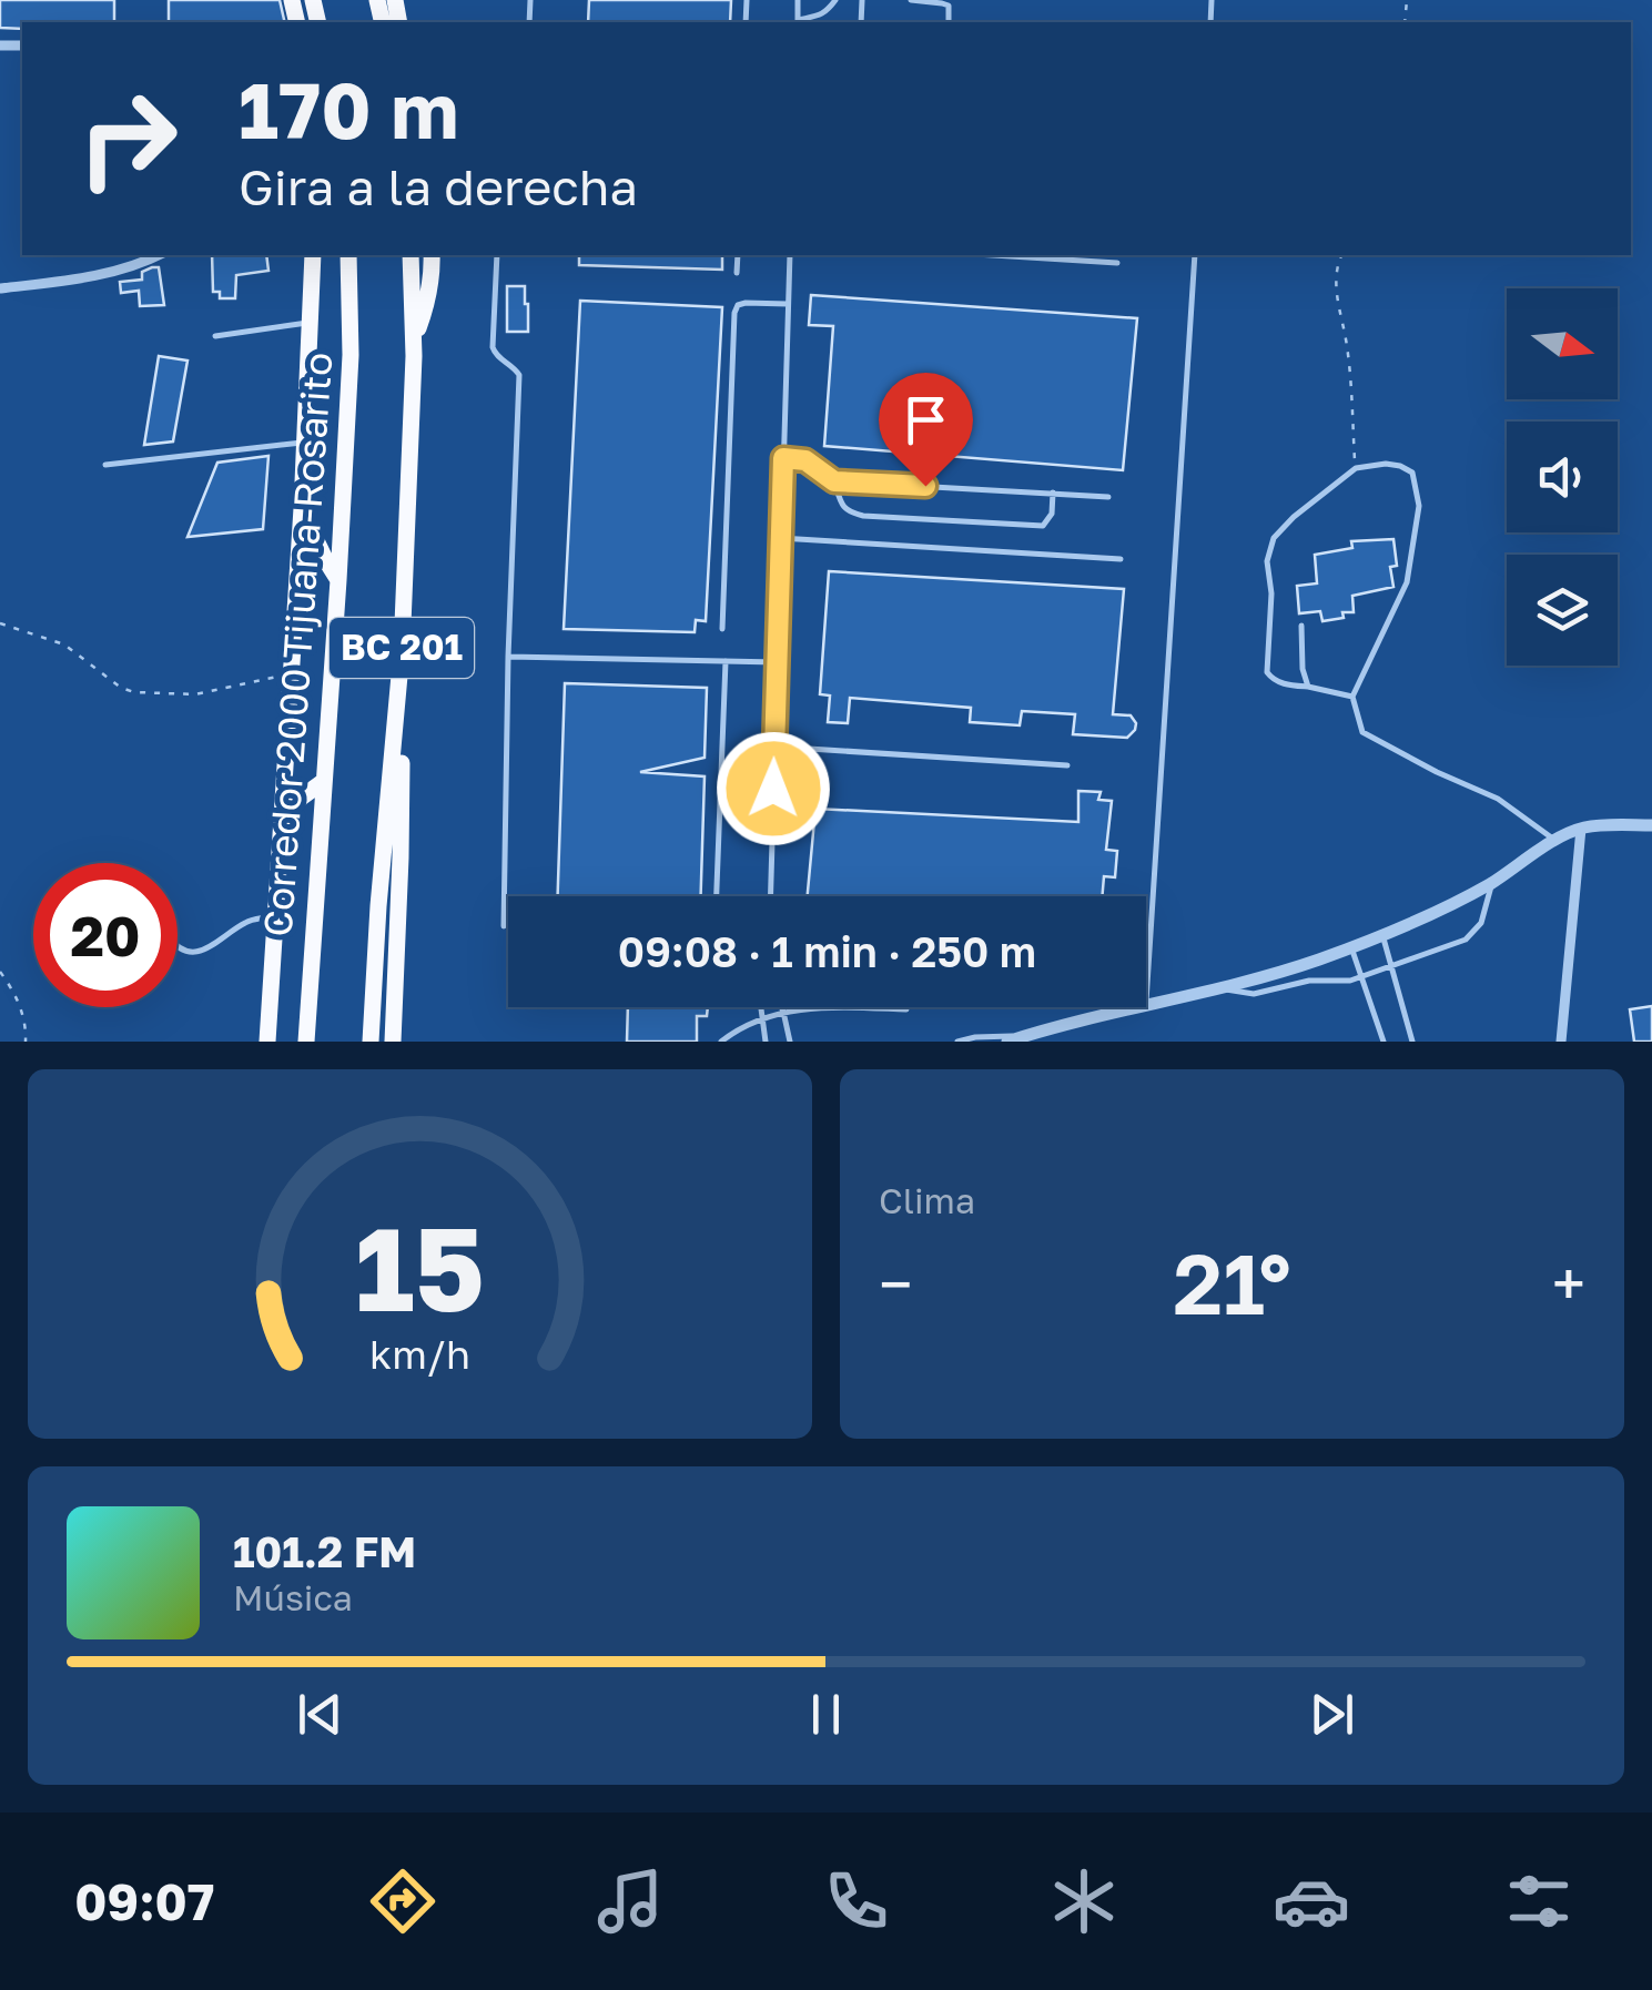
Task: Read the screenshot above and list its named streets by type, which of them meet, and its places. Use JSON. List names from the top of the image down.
{
  "streets": {
    "highway": ["Corredor 2000 Tijuana-Rosarito", "BC 201"]
  },
  "north": "right",
  "page": {
    "turn": ["170 m", "Gira a la derecha"],
    "limit": "20",
    "trip": "09:08 · 1 min · 250 m",
    "tile": "Clima",
    "heat": ["−", "21°", "+"],
    "song": ["101.2 FM", "Música"],
    "tabs": "09:07",
    "gauge": ["15", "km/h"]
  }
}
